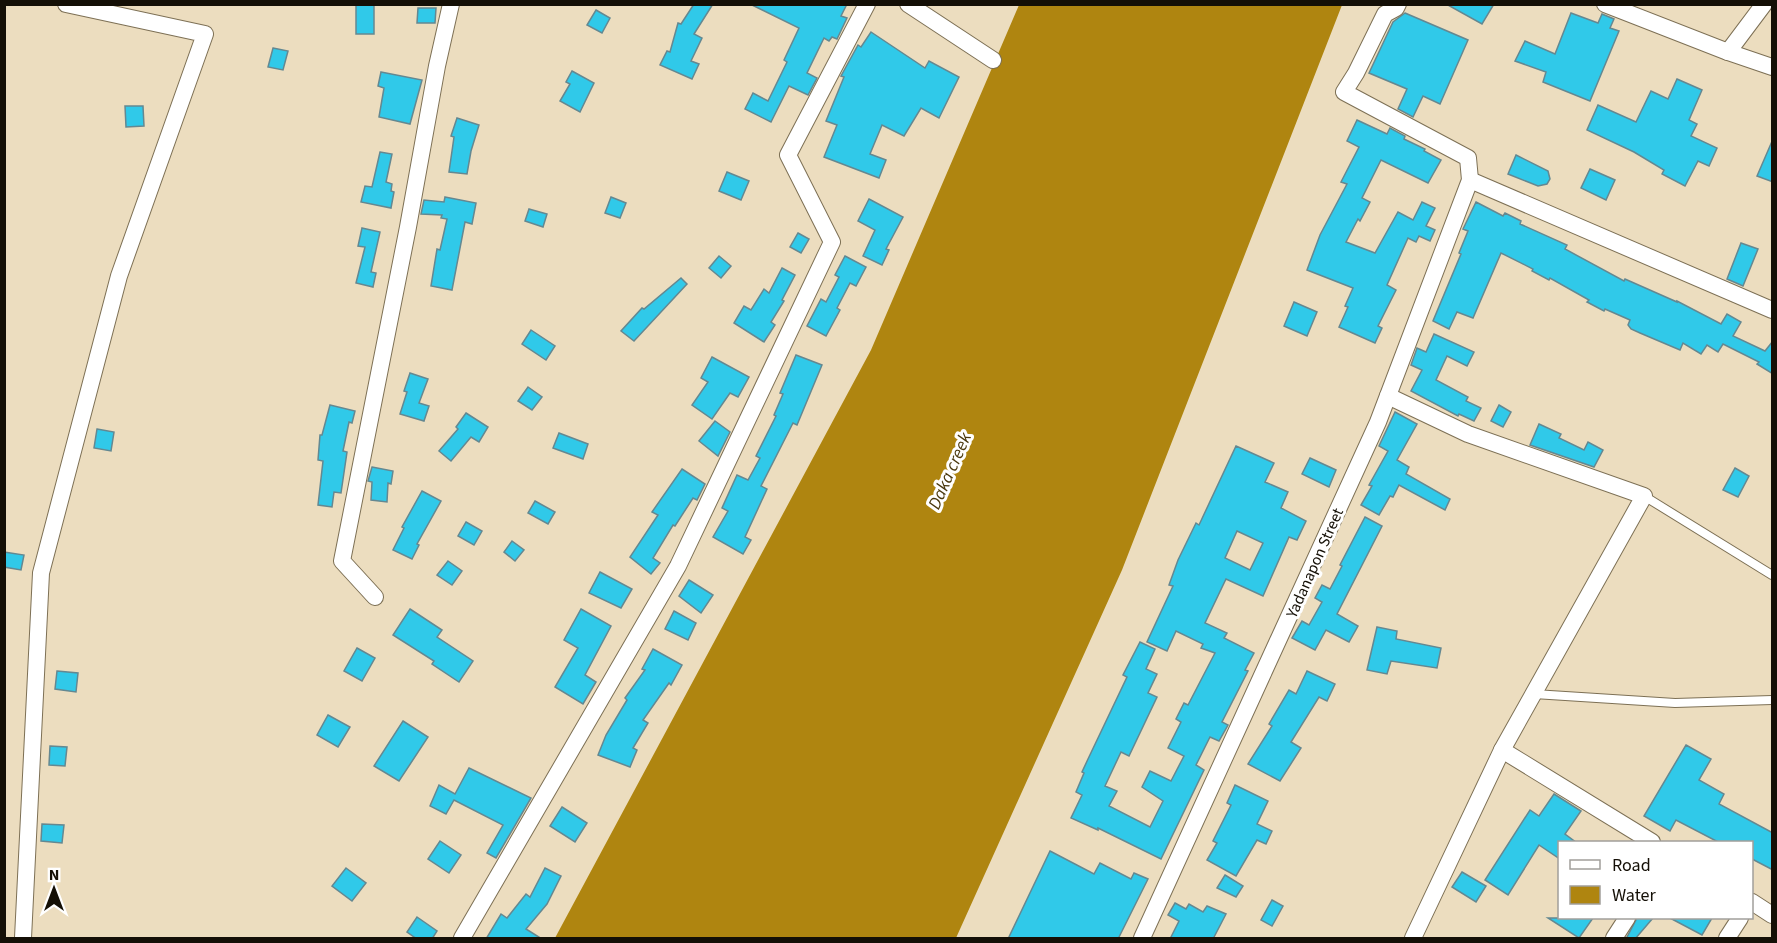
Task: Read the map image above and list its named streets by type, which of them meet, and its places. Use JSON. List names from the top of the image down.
{
  "streets": {
    "street": ["Yadanapon Street"]
  },
  "water": ["Daka creek"],
  "legend": ["Road", "Water"],
  "north": "top"
}
